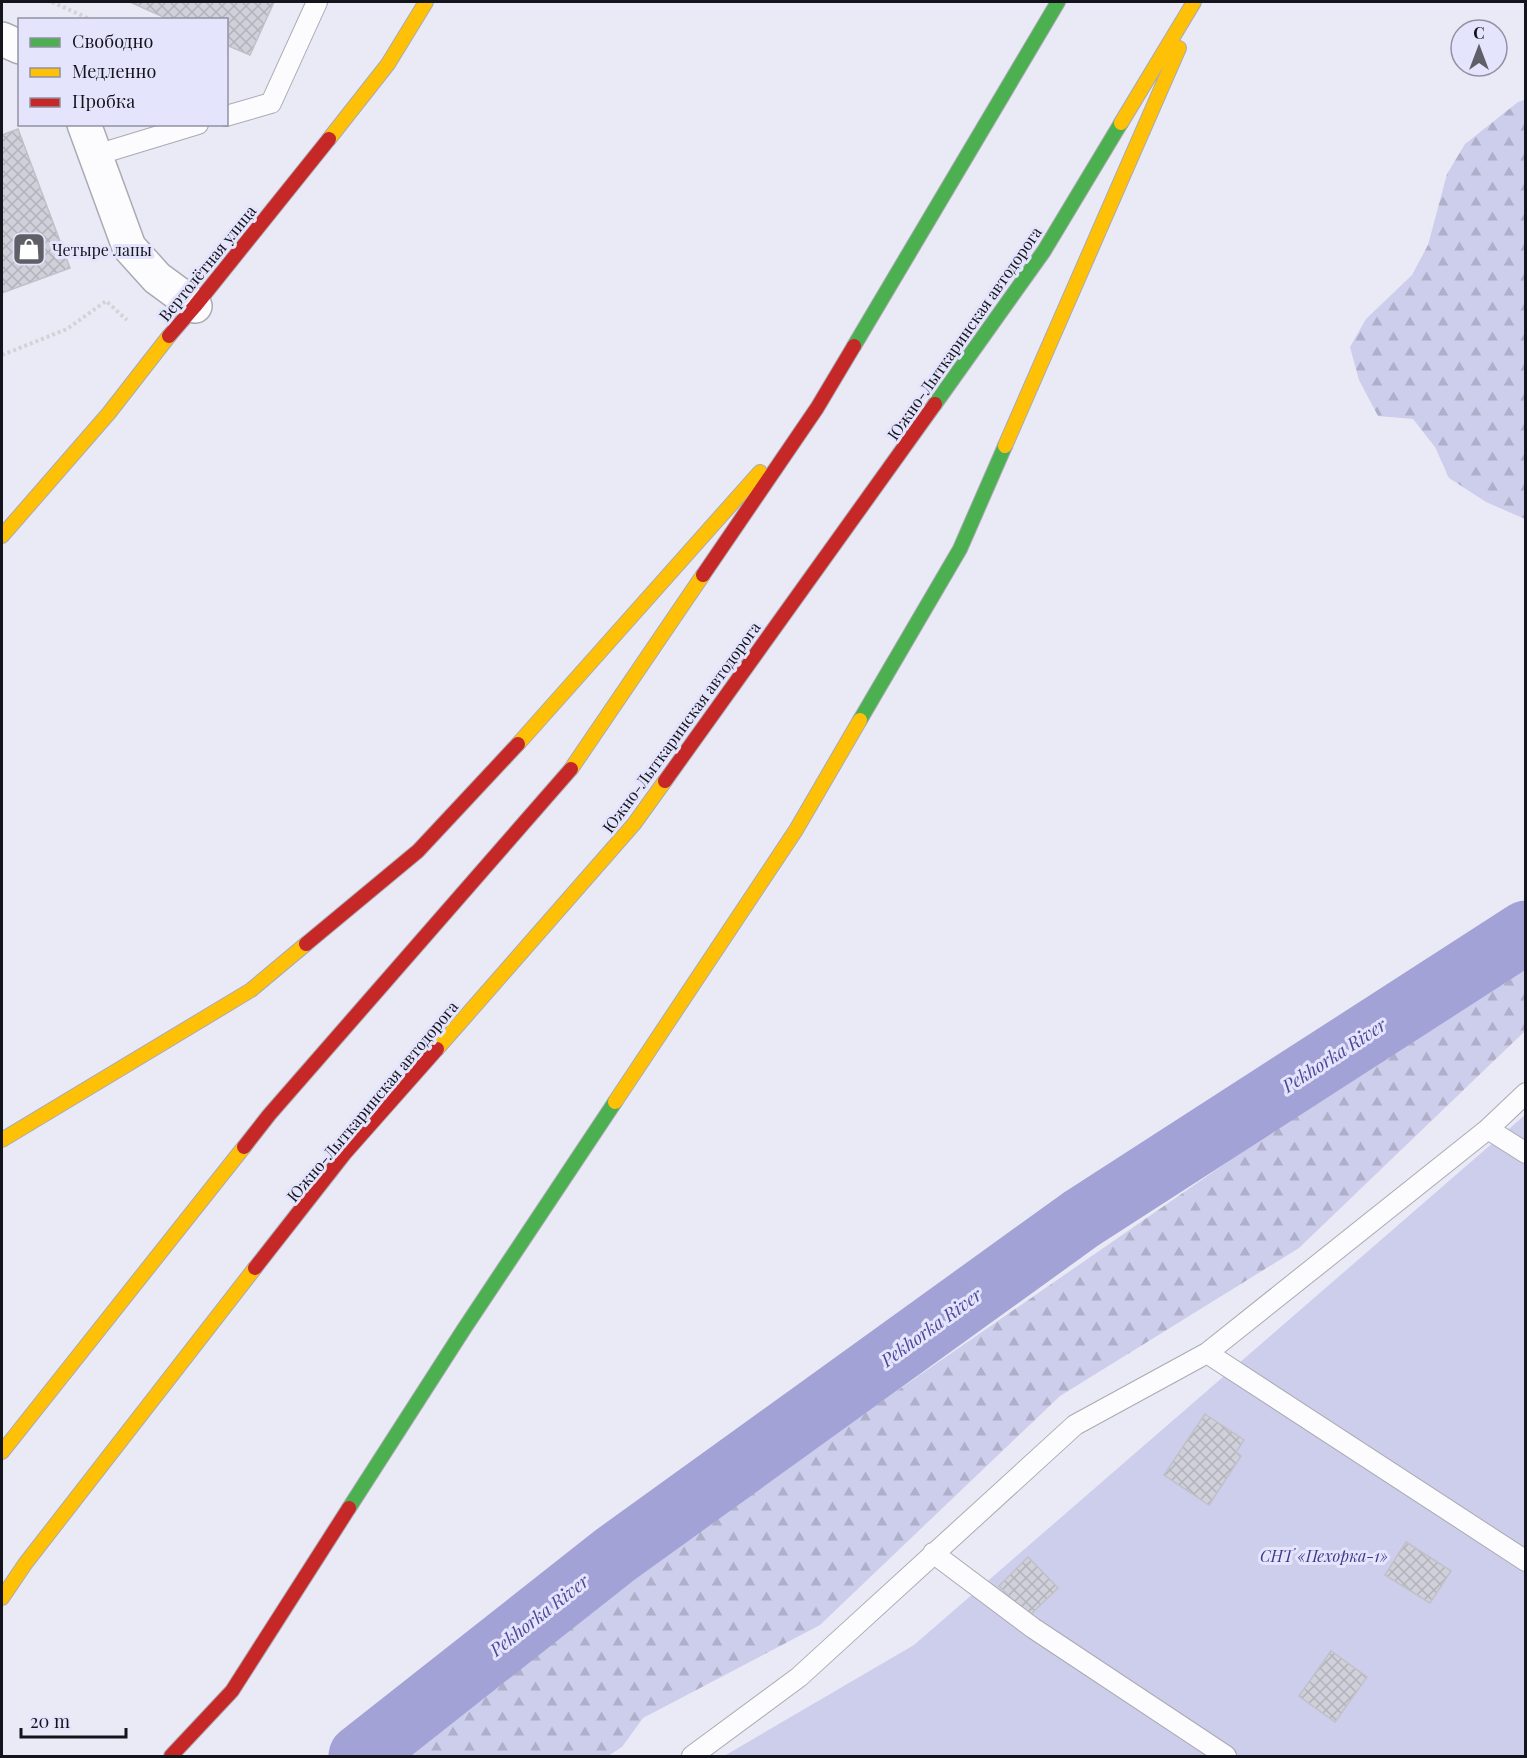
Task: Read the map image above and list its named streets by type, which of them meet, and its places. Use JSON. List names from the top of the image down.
{
  "streets": {
    "main road": ["Вертолётная улица", "Южно-Лыткаринская автодорога"]
  },
  "water": ["Pekhorka River"],
  "parks": ["СНТ «Пехорка-1»"],
  "places": {
    "shop": ["Четыре лапы"]
  },
  "legend": ["Свободно", "Медленно", "Пробка"],
  "scale_bar": "20 m",
  "north": "top"
}
